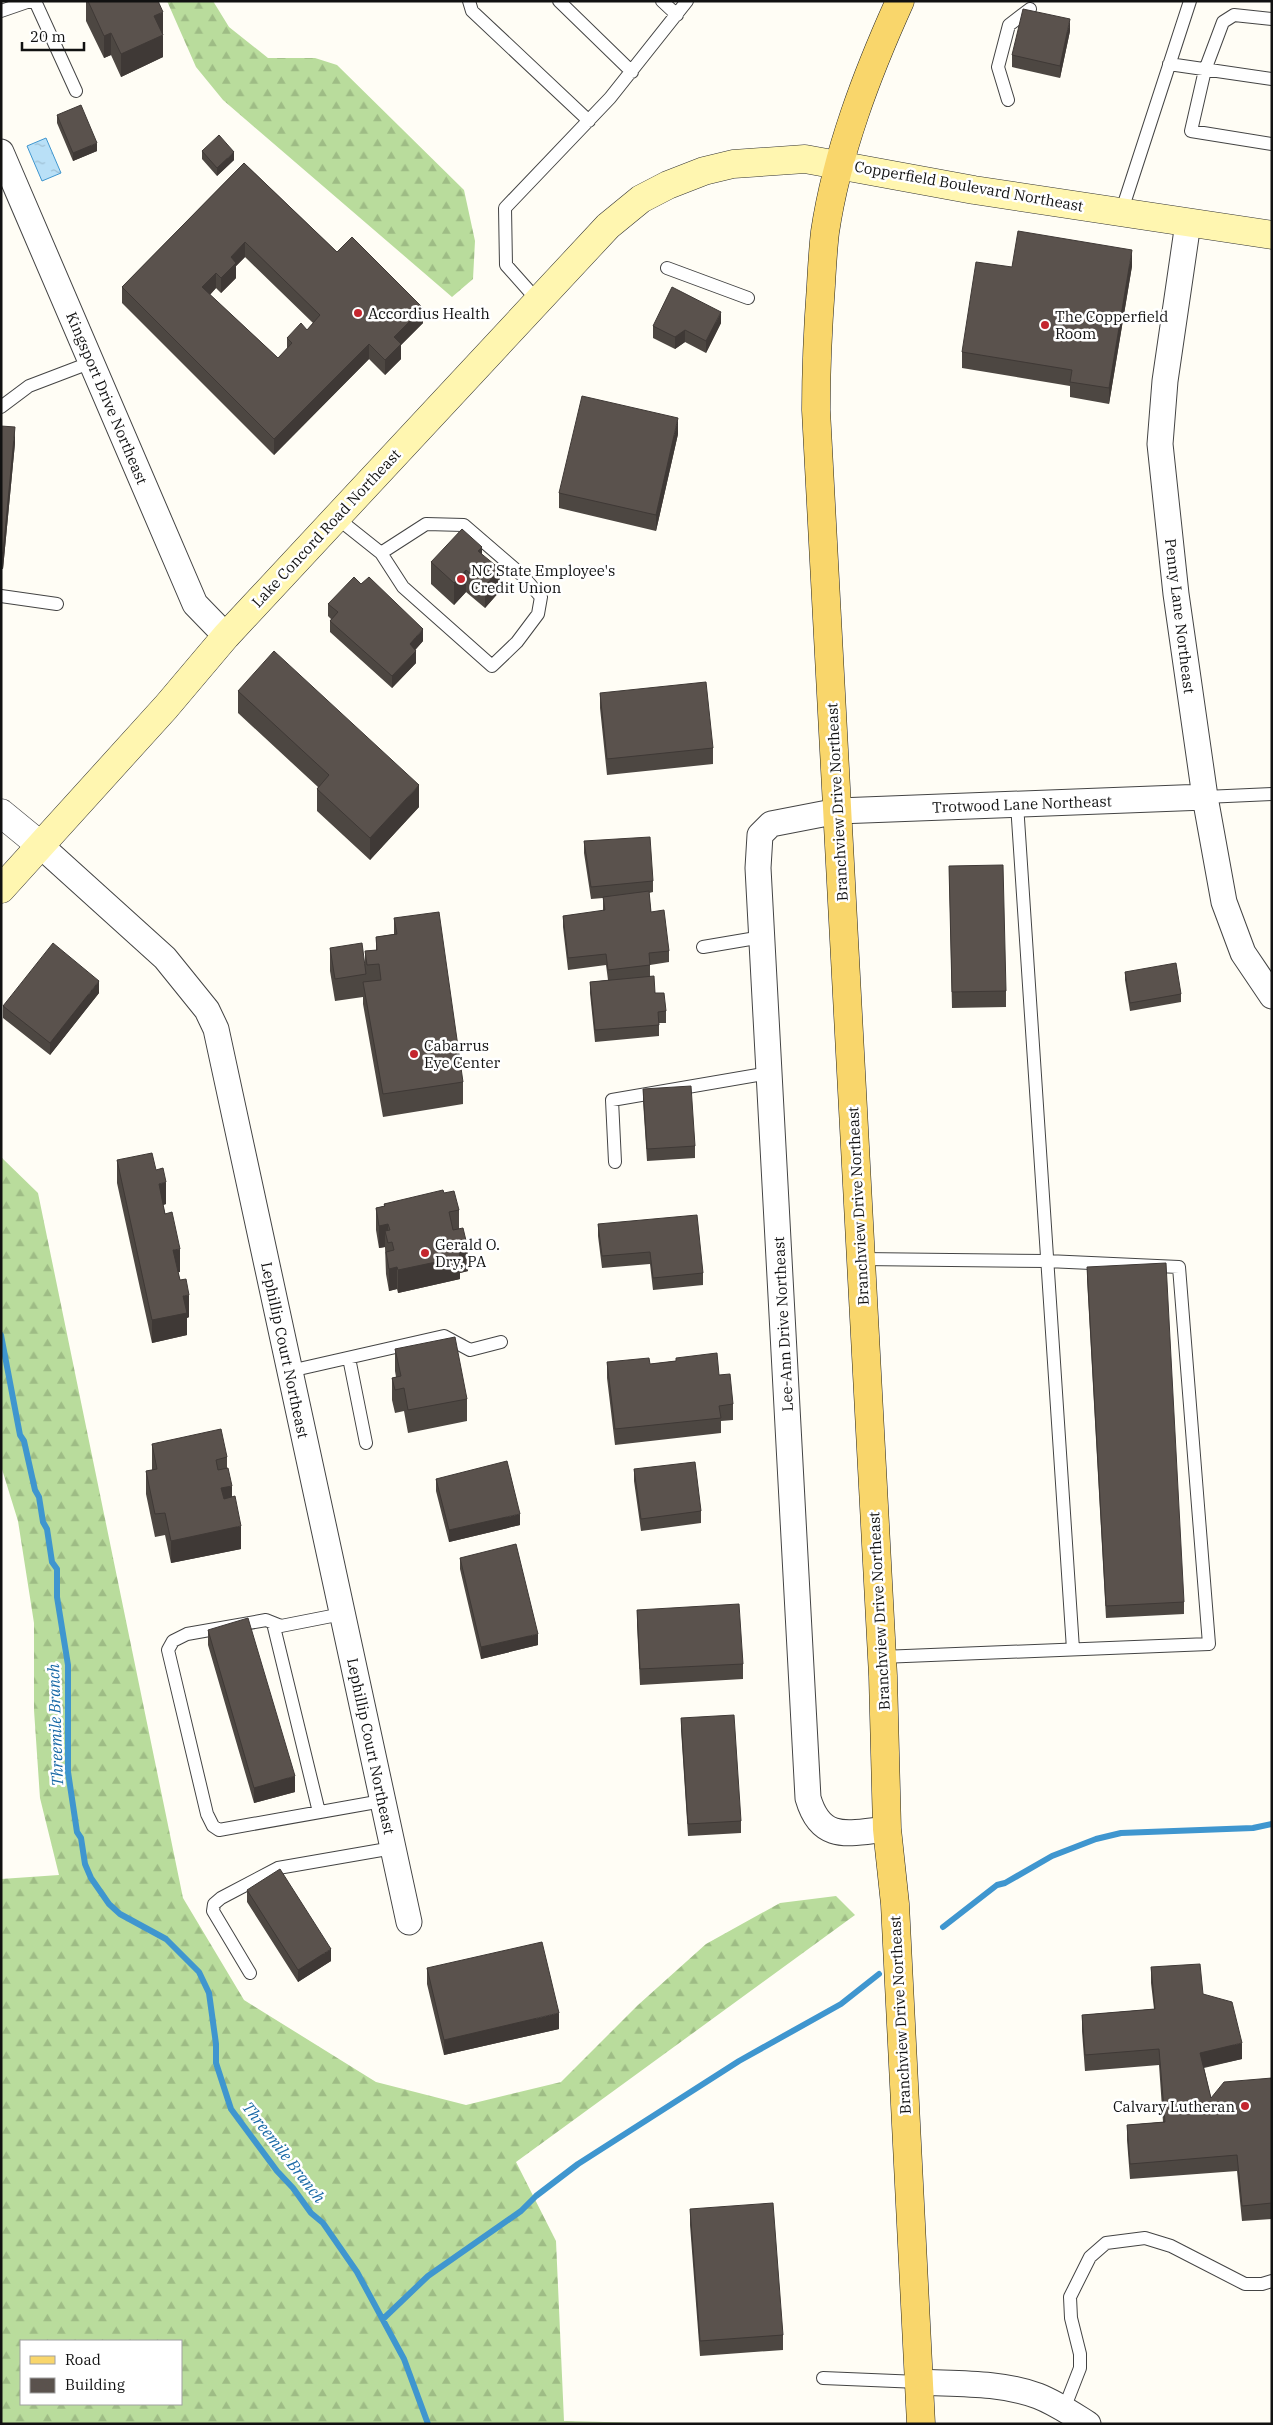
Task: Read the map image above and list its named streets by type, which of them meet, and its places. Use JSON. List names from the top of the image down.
{
  "streets": {
    "main road": ["Copperfield Boulevard Northeast", "Lake Concord Road Northeast", "Branchview Drive Northeast"],
    "street": [
      "Kingsport Drive Northeast",
      "Penny Lane Northeast",
      "Trotwood Lane Northeast",
      "Lee-Ann Drive Northeast",
      "Lephillip Court Northeast"
    ]
  },
  "crossings": [
    ["Copperfield Boulevard Northeast", "Lake Concord Road Northeast"],
    ["Copperfield Boulevard Northeast", "Penny Lane Northeast"],
    ["Copperfield Boulevard Northeast", "Branchview Drive Northeast"],
    ["Kingsport Drive Northeast", "Lake Concord Road Northeast"],
    ["Lake Concord Road Northeast", "Lephillip Court Northeast"],
    ["Penny Lane Northeast", "Trotwood Lane Northeast"],
    ["Branchview Drive Northeast", "Trotwood Lane Northeast"],
    ["Branchview Drive Northeast", "Lee-Ann Drive Northeast"],
    ["Trotwood Lane Northeast", "Lee-Ann Drive Northeast"]
  ],
  "water": ["Threemile Branch"],
  "places": [
    "Accordius Health",
    "The Copperfield Room",
    "NC State Employee's Credit Union",
    "Cabarrus Eye Center",
    "Gerald O. Dry, PA",
    "Calvary Lutheran"
  ],
  "legend": ["Road", "Building"],
  "scale_bar": "20 m"
}
